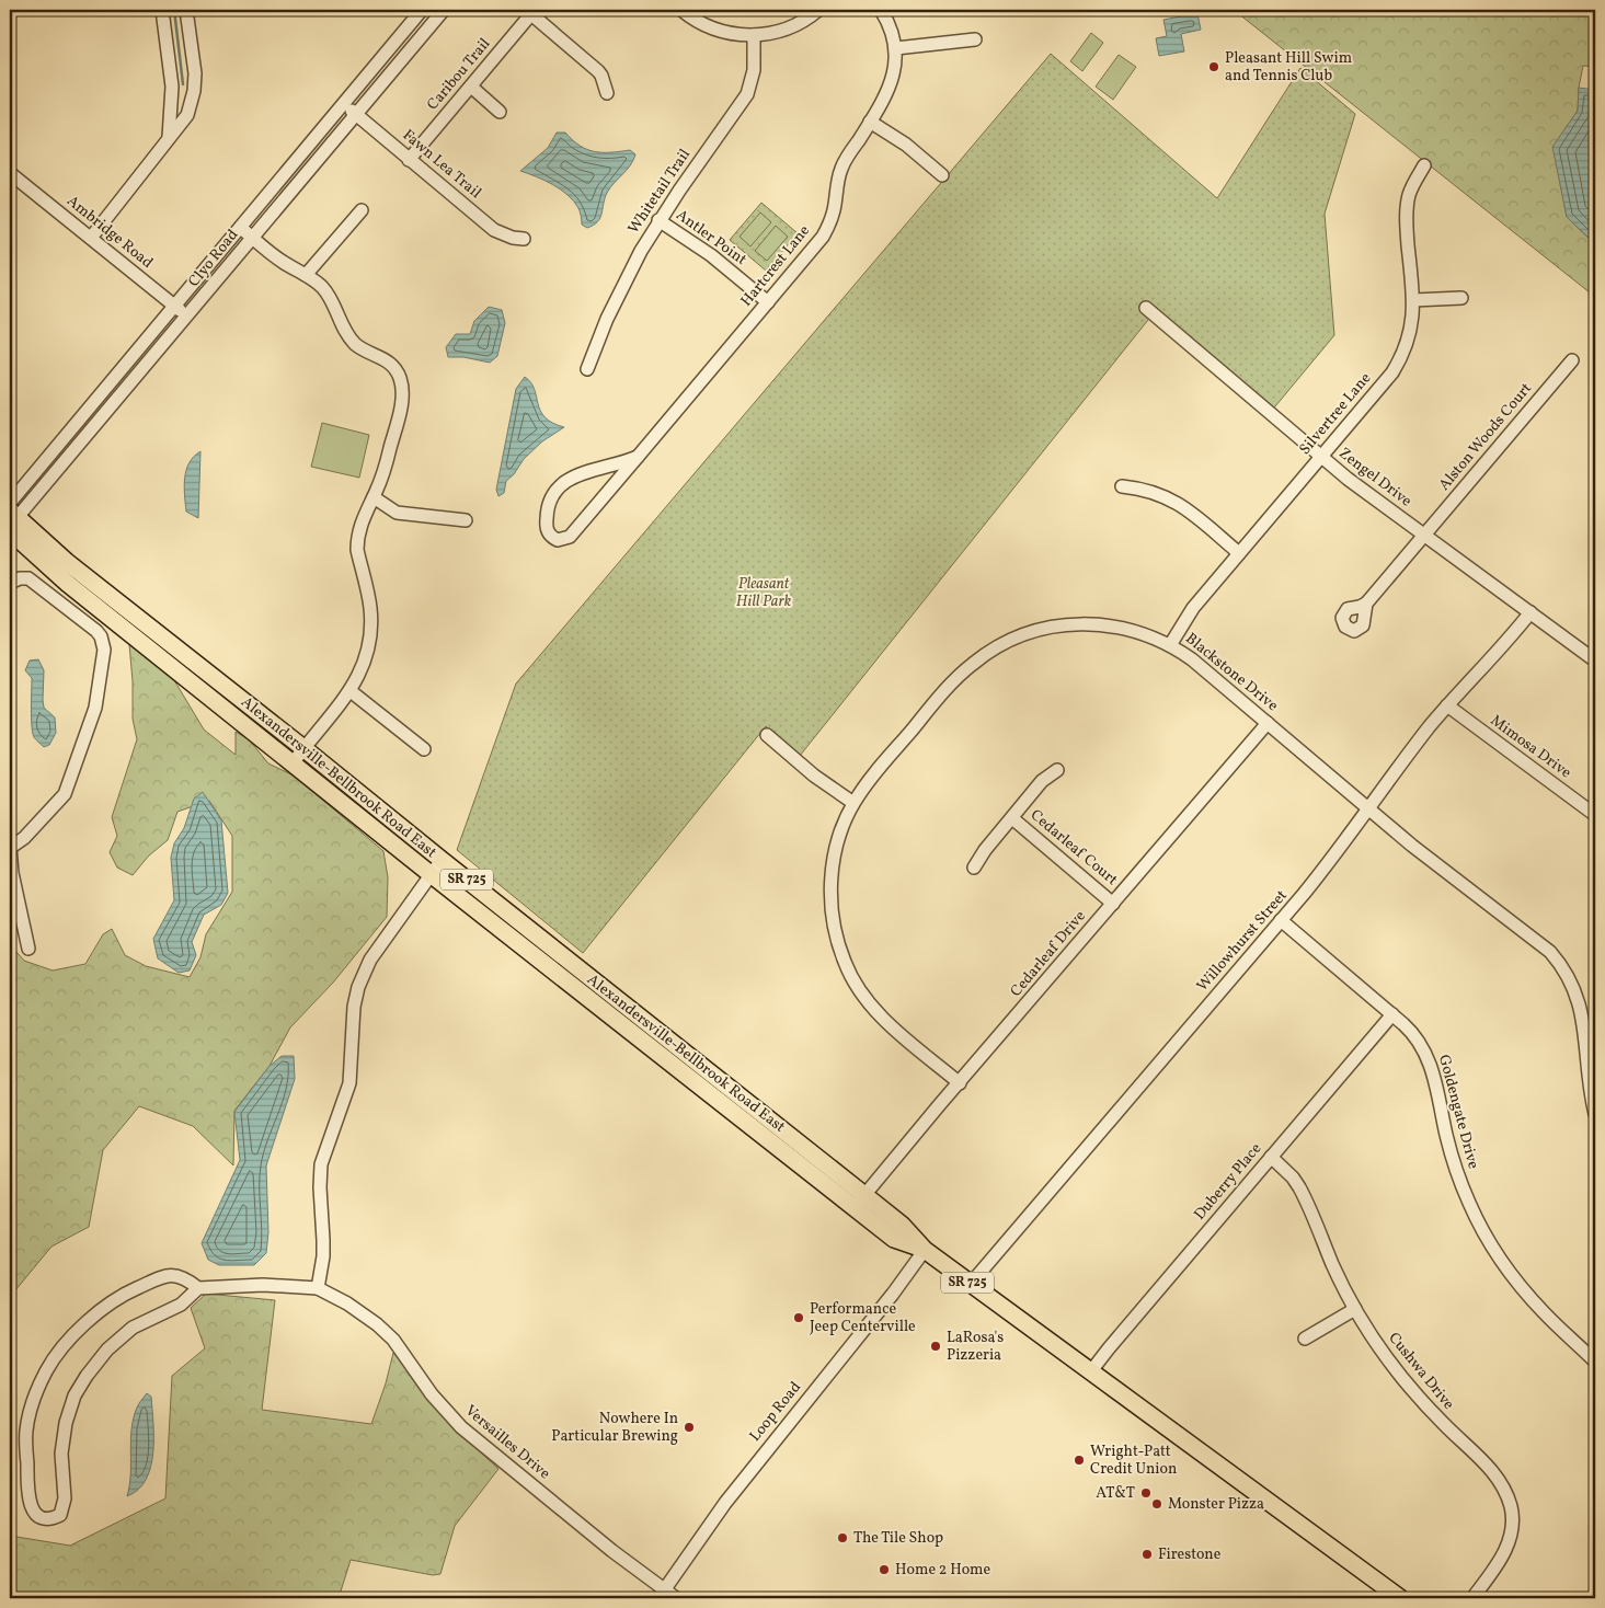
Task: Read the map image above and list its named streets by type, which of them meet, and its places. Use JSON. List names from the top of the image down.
{
  "streets": {
    "main road": ["Alexandersville-Bellbrook Road East", "SR 725"],
    "street": [
      "Caribou Trail",
      "Fawn Lea Trail",
      "Whitetail Trail",
      "Ambridge Road",
      "Antler Point",
      "Clyo Road",
      "Hartcrest Lane",
      "Silvertree Lane",
      "Alston Woods Court",
      "Zengel Drive",
      "Blackstone Drive",
      "Mimosa Drive",
      "Cedarleaf Court",
      "Willowhurst Street",
      "Cedarleaf Drive",
      "Goldengate Drive",
      "Duberry Place",
      "Cushwa Drive",
      "Loop Road",
      "Versailles Drive"
    ]
  },
  "crossings": [
    ["Caribou Trail", "Fawn Lea Trail"],
    ["Fawn Lea Trail", "Clyo Road"],
    ["Whitetail Trail", "Antler Point"],
    ["Ambridge Road", "Clyo Road"],
    ["Antler Point", "Hartcrest Lane"],
    ["Clyo Road", "Alexandersville-Bellbrook Road East"],
    ["Silvertree Lane", "Zengel Drive"],
    ["Silvertree Lane", "Blackstone Drive"],
    ["Alston Woods Court", "Zengel Drive"],
    ["Zengel Drive", "Willowhurst Street"],
    ["Blackstone Drive", "Willowhurst Street"],
    ["Blackstone Drive", "Cedarleaf Drive"],
    ["Mimosa Drive", "Willowhurst Street"],
    ["Alexandersville-Bellbrook Road East", "Willowhurst Street"],
    ["Alexandersville-Bellbrook Road East", "Cedarleaf Drive"],
    ["Alexandersville-Bellbrook Road East", "Duberry Place"],
    ["Alexandersville-Bellbrook Road East", "Loop Road"],
    ["Cedarleaf Court", "Cedarleaf Drive"],
    ["Willowhurst Street", "Goldengate Drive"],
    ["Goldengate Drive", "Duberry Place"],
    ["Duberry Place", "Cushwa Drive"],
    ["Loop Road", "Versailles Drive"]
  ],
  "parks": ["Pleasant Hill Park"],
  "places": [
    "Pleasant Hill Swim and Tennis Club",
    "Performance Jeep Centerville",
    "LaRosa's Pizzeria",
    "Nowhere In Particular Brewing",
    "Wright-Patt Credit Union",
    "AT&T",
    "Monster Pizza",
    "The Tile Shop",
    "Firestone",
    "Home 2 Home"
  ]
}
